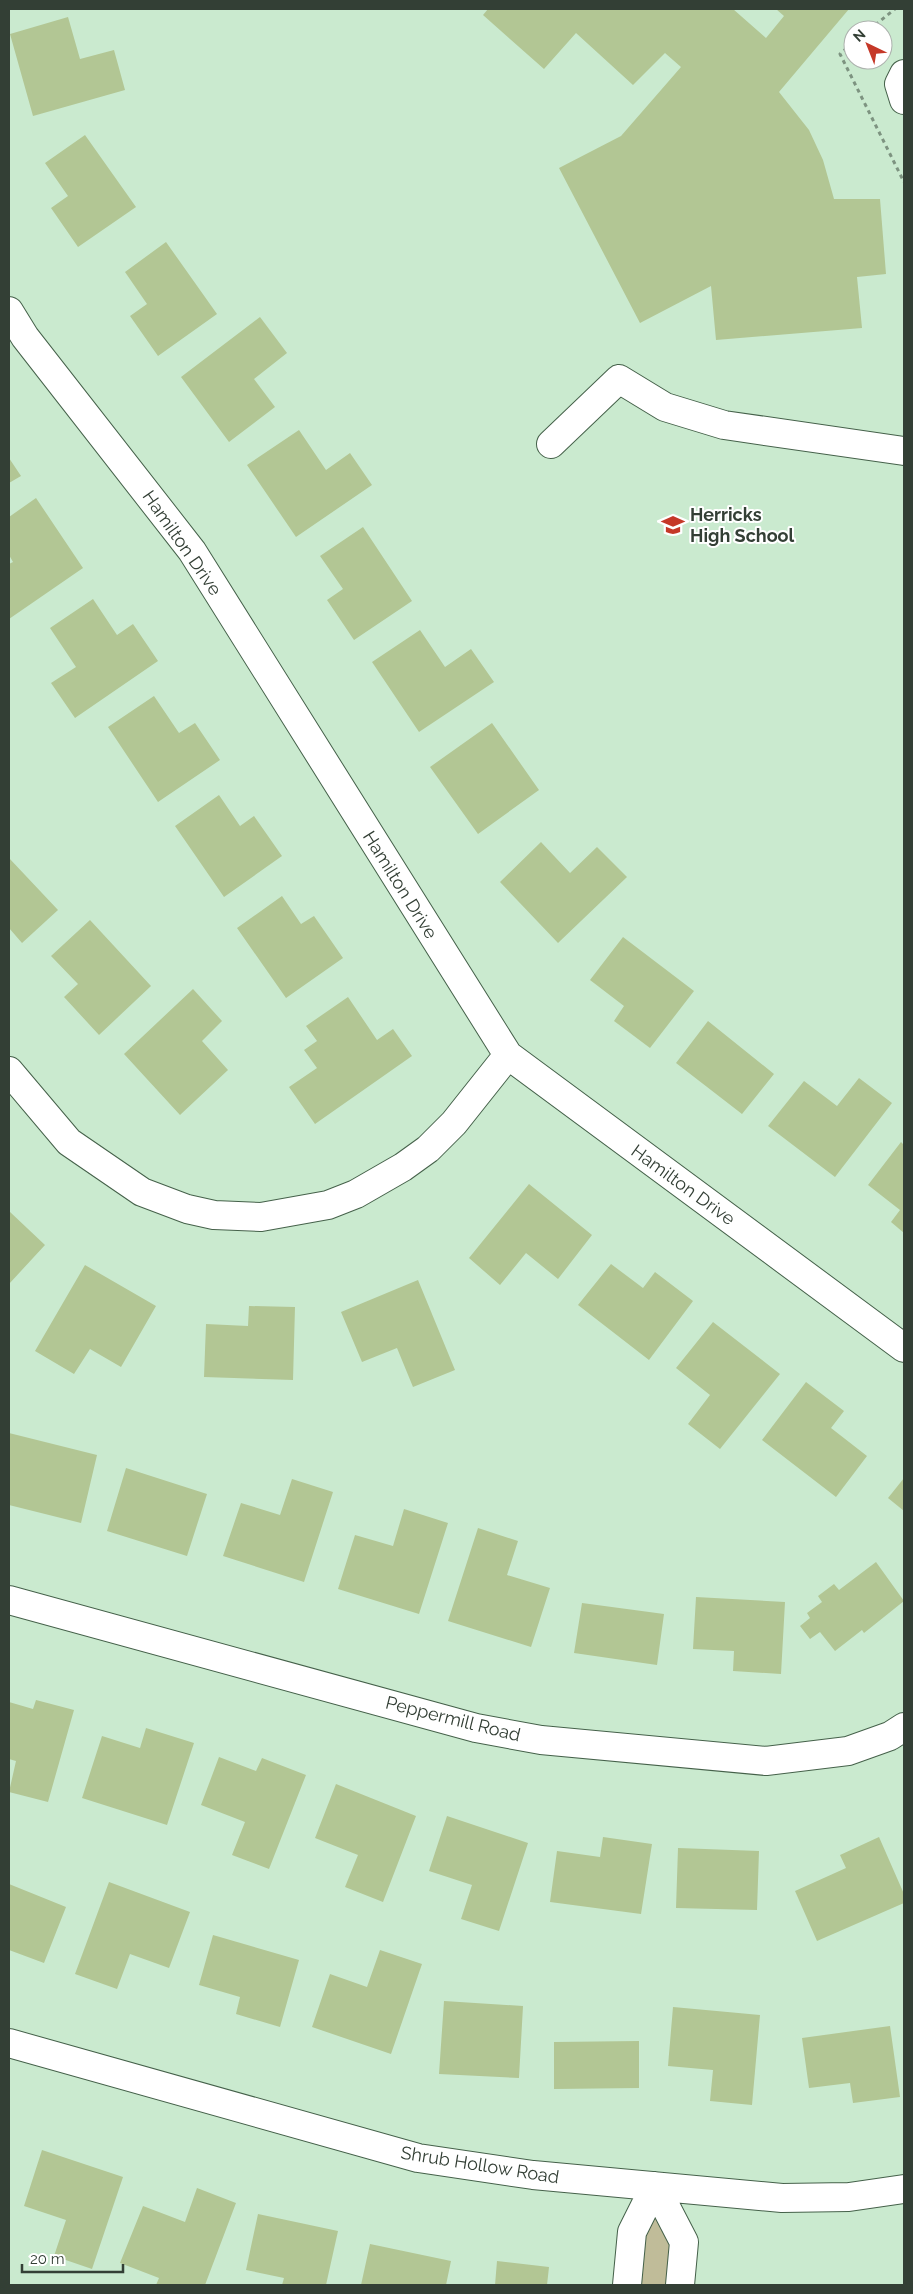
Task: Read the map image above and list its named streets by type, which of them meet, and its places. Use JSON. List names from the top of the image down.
{
  "streets": {
    "street": ["Hamilton Drive", "Peppermill Road", "Shrub Hollow Road"]
  },
  "places": {
    "school or university": ["Herricks High School"]
  },
  "scale_bar": "20 m",
  "north": "top left"
}
